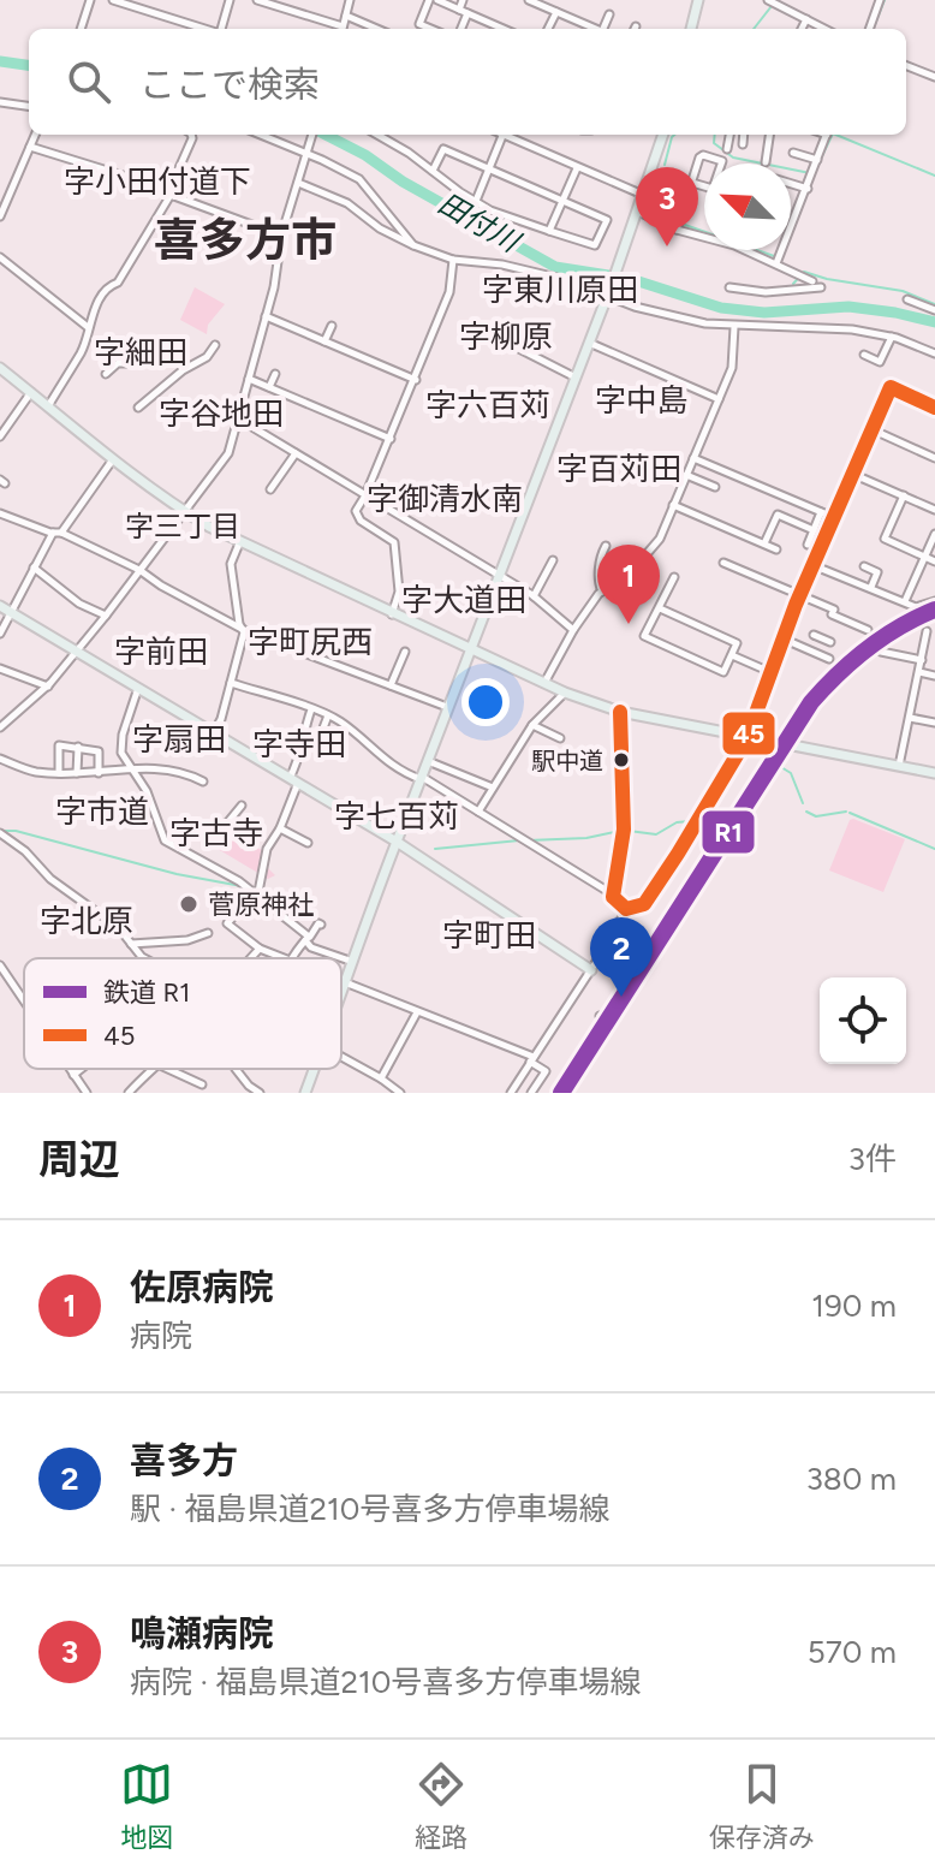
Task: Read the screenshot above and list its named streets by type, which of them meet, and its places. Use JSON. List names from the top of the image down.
{
  "districts": [
    "字小田付道下",
    "喜多方市",
    "字東川原田",
    "字柳原",
    "字細田",
    "字中島",
    "字六百苅",
    "字谷地田",
    "字百苅田",
    "字御清水南",
    "字三丁目",
    "字大道田",
    "字町尻西",
    "字前田",
    "字扇田",
    "字寺田",
    "字市道",
    "字七百苅",
    "字古寺",
    "字北原",
    "字町田"
  ],
  "water": ["田付川"],
  "places": ["駅中道", "菅原神社"],
  "lines": ["transit line 45", "rail line R1"],
  "legend": ["鉄道 R1", "45"],
  "north": "top left",
  "page": {
    "search": "ここで検索",
    "pins": ["3", "1", "2"],
    "heading": ["周辺", "3件"],
    "list": [
      {
        "mark": "1",
        "name": "佐原病院",
        "note": "病院",
        "value": "190 m"
      },
      {
        "mark": "2",
        "name": "喜多方",
        "note": "駅 · 福島県道210号喜多方停車場線",
        "value": "380 m"
      },
      {
        "mark": "3",
        "name": "鳴瀬病院",
        "note": "病院 · 福島県道210号喜多方停車場線",
        "value": "570 m"
      }
    ],
    "nav": ["地図", "経路", "保存済み"]
  }
}
